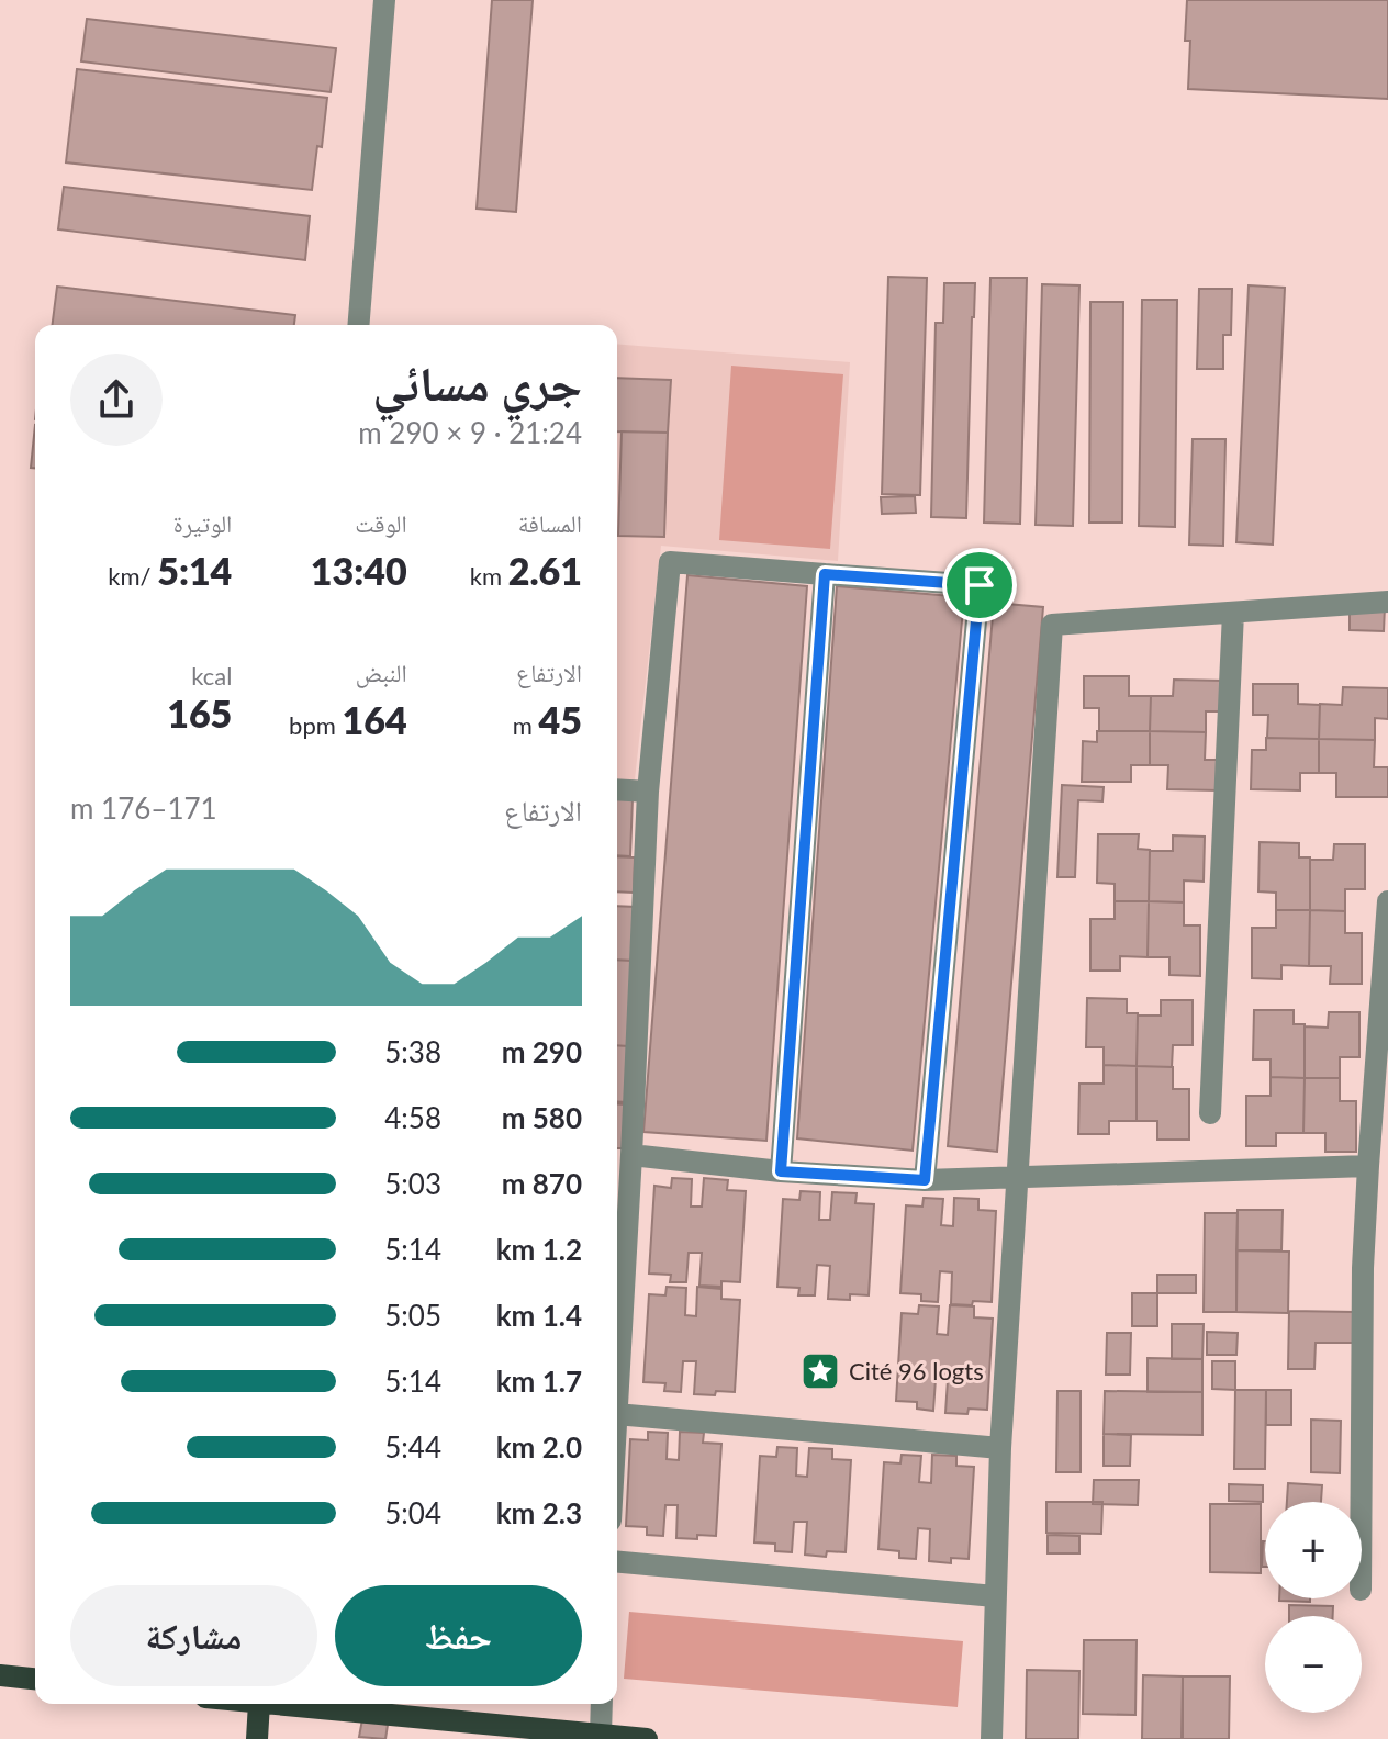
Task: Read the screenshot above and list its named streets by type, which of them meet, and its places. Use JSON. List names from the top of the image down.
{
  "places": {
    "place": ["Cité 96 logts"]
  },
  "page": {
    "heading": ["جري مسائي", "21:24 · 9 × 290 m"],
    "stats": [
      ["المسافة", "2.61 km"],
      ["الوقت", "13:40"],
      ["الوتيرة", "5:14 /km"],
      ["الارتفاع", "45 m"],
      ["النبض", "164 bpm"],
      ["kcal", "165"]
    ],
    "chart": ["الارتفاع", "171–176 m"],
    "list": [
      {
        "name": "290 m",
        "note": "5:38"
      },
      {
        "name": "580 m",
        "note": "4:58"
      },
      {
        "name": "870 m",
        "note": "5:03"
      },
      {
        "name": "1.2 km",
        "note": "5:14"
      },
      {
        "name": "1.4 km",
        "note": "5:05"
      },
      {
        "name": "1.7 km",
        "note": "5:14"
      },
      {
        "name": "2.0 km",
        "note": "5:44"
      },
      {
        "name": "2.3 km",
        "note": "5:04"
      }
    ],
    "map_buttons": ["+", "−"],
    "buttons": ["حفظ", "مشاركة"]
  }
}
